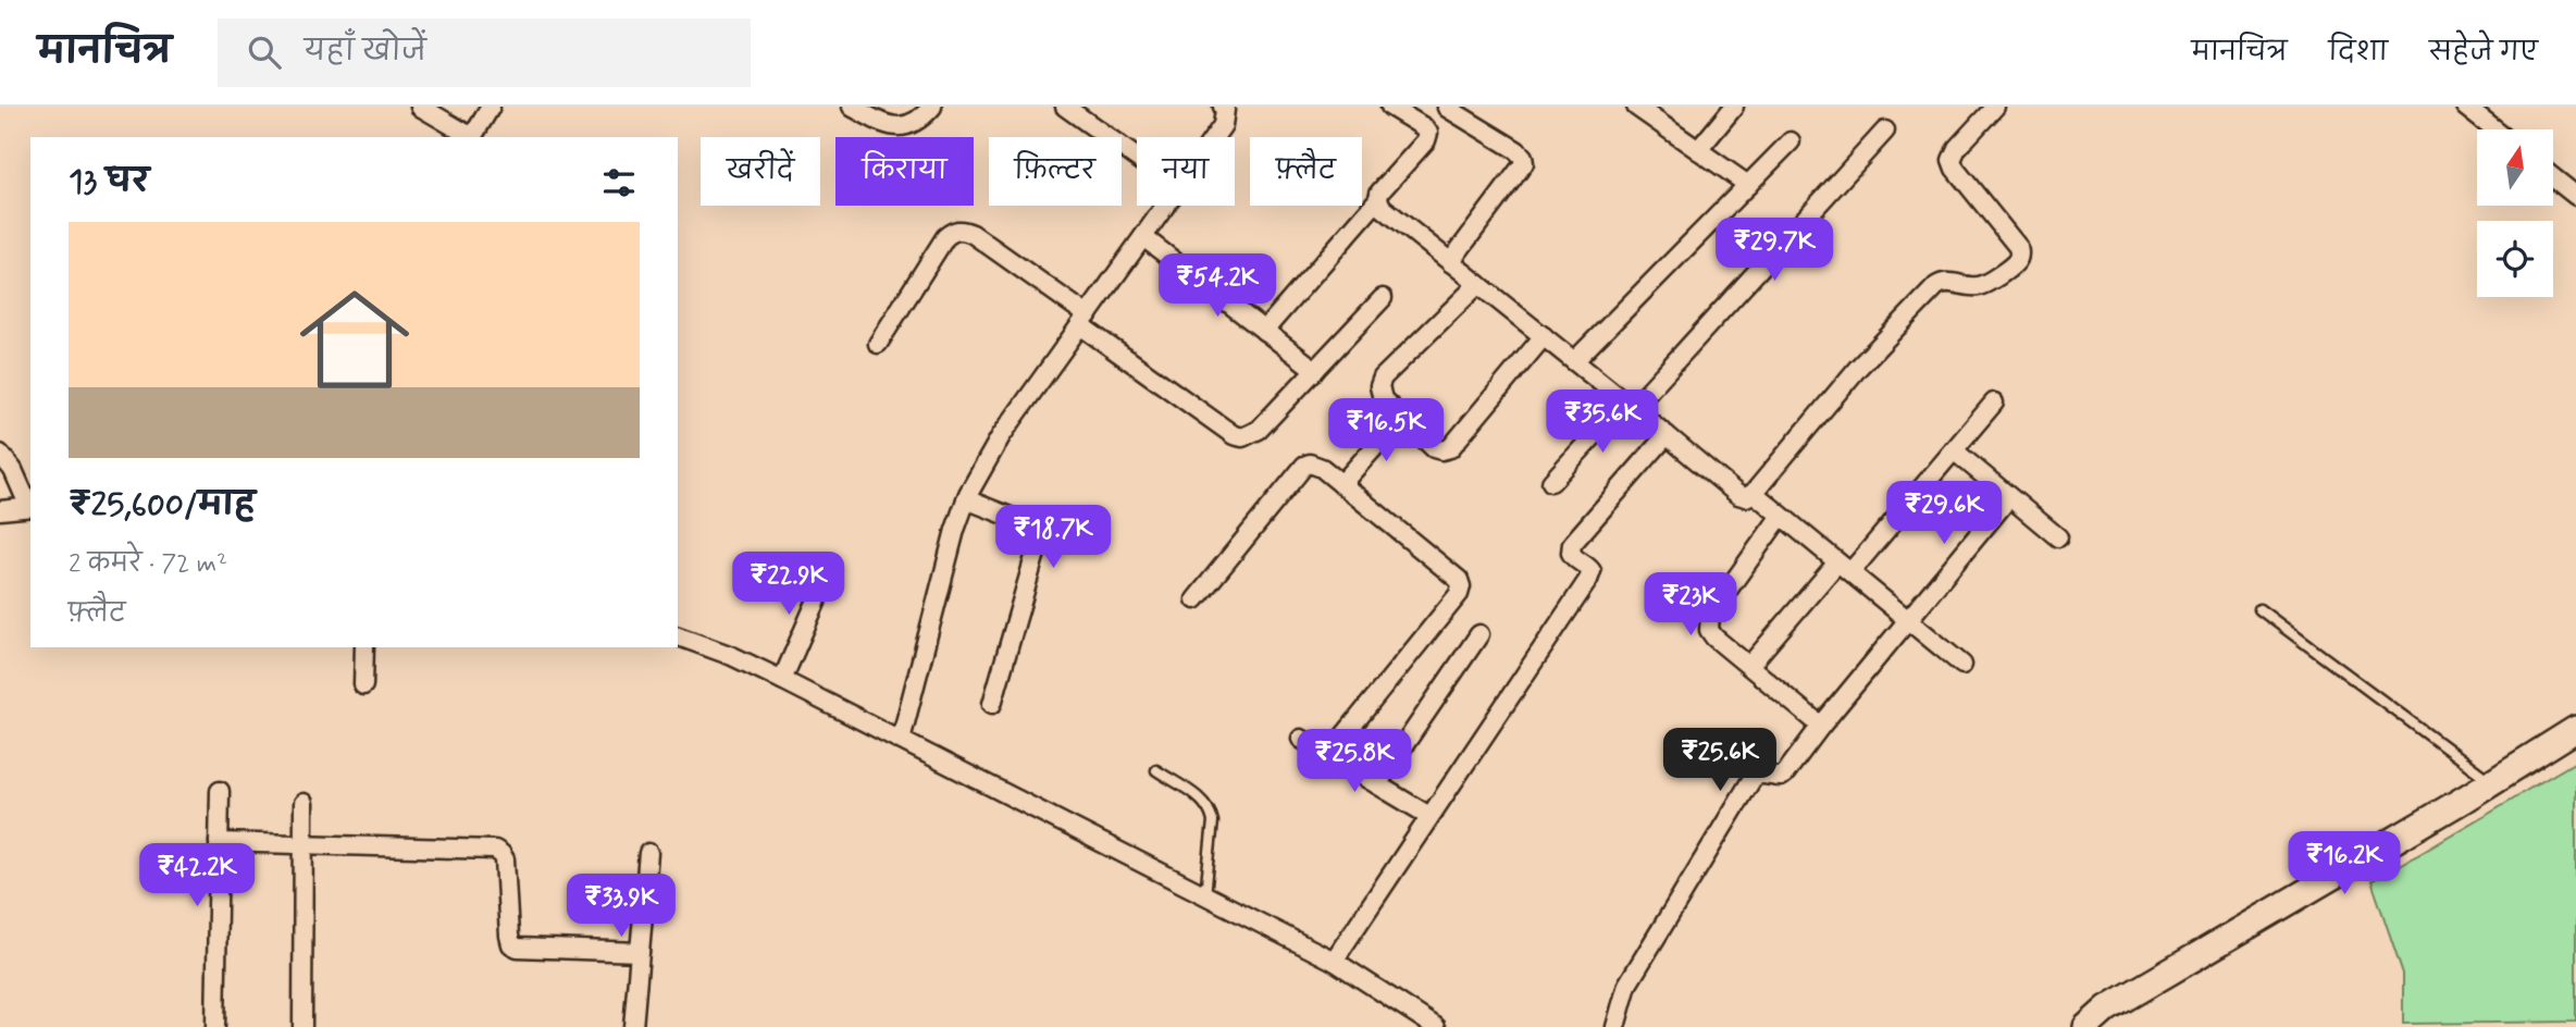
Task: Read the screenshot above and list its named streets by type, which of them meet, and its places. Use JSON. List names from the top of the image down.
{
  "north": "top",
  "page": {
    "header": "मानचित्र",
    "search": "यहाँ खोजें",
    "nav": ["मानचित्र", "दिशा", "सहेजे गए"],
    "chip": [
      "खरीदें",
      "किराया",
      "फ़िल्टर",
      "नया",
      "फ़्लैट"
    ],
    "heading": "13 घर",
    "price": [
      "₹29.7K",
      "₹54.2K",
      "₹35.6K",
      "₹16.5K",
      "₹29.6K",
      "₹18.7K",
      "₹22.9K",
      "₹23K",
      "₹25.6K",
      "₹25.8K",
      "₹16.2K",
      "₹42.2K",
      "₹33.9K"
    ],
    "list": [
      {
        "name": "₹25,600/माह",
        "note": "2 कमरे · 72 m² · फ़्लैट"
      }
    ]
  }
}
